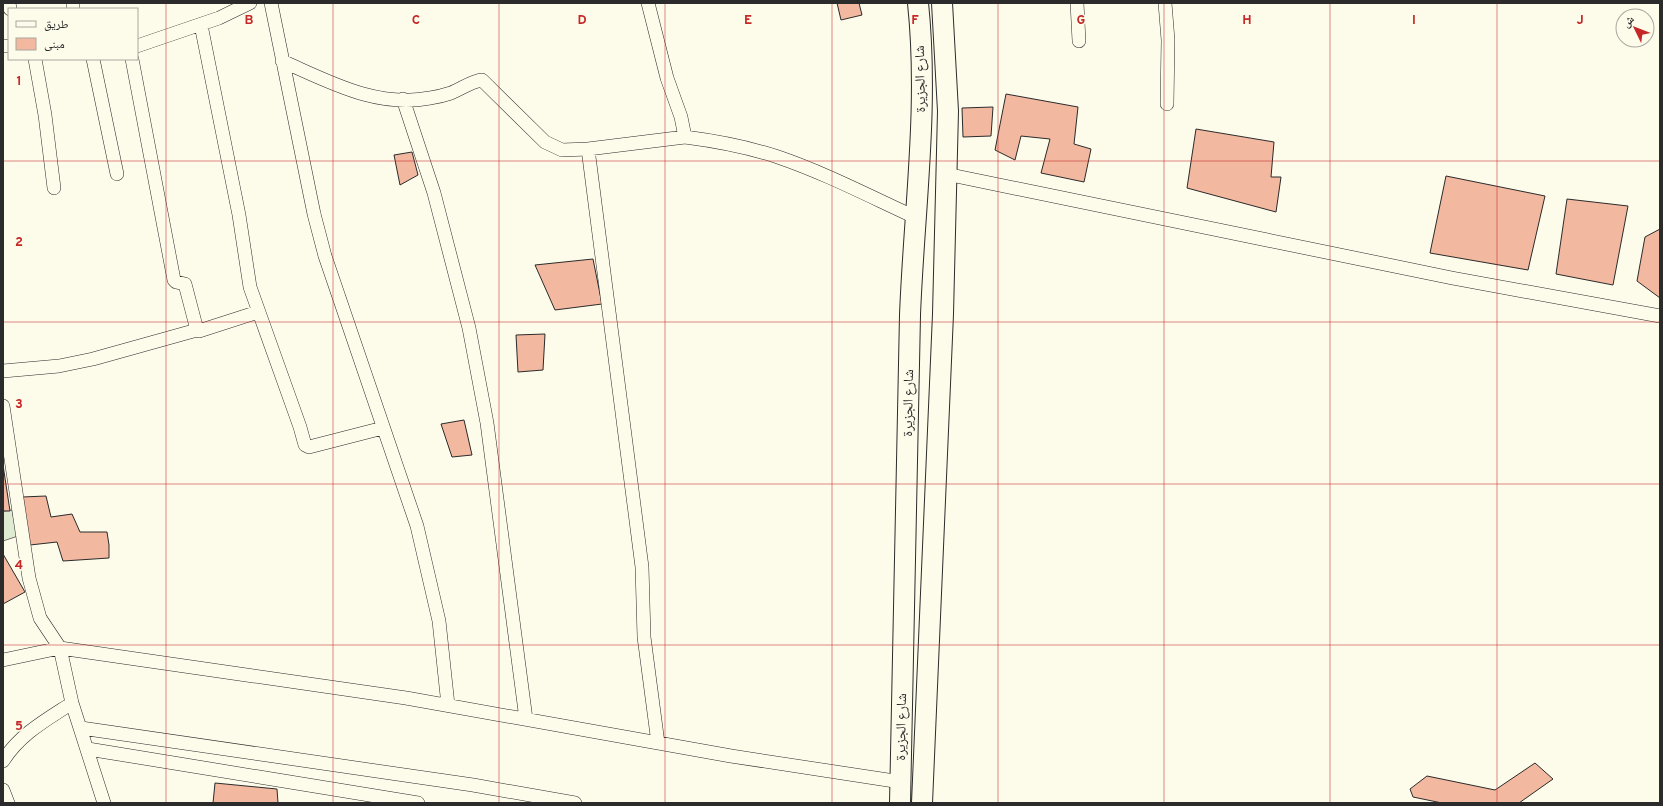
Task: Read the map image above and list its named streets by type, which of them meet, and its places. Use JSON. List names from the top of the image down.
{
  "streets": {
    "main road": ["شارع الجزيرة"]
  },
  "legend": ["طريق", "مبنى"],
  "north": "top left",
  "grid": {
    "columns": [
      "B",
      "C",
      "D",
      "E",
      "F",
      "G",
      "H",
      "I",
      "J"
    ],
    "rows": [
      "1",
      "2",
      "3",
      "4",
      "5"
    ]
  }
}
